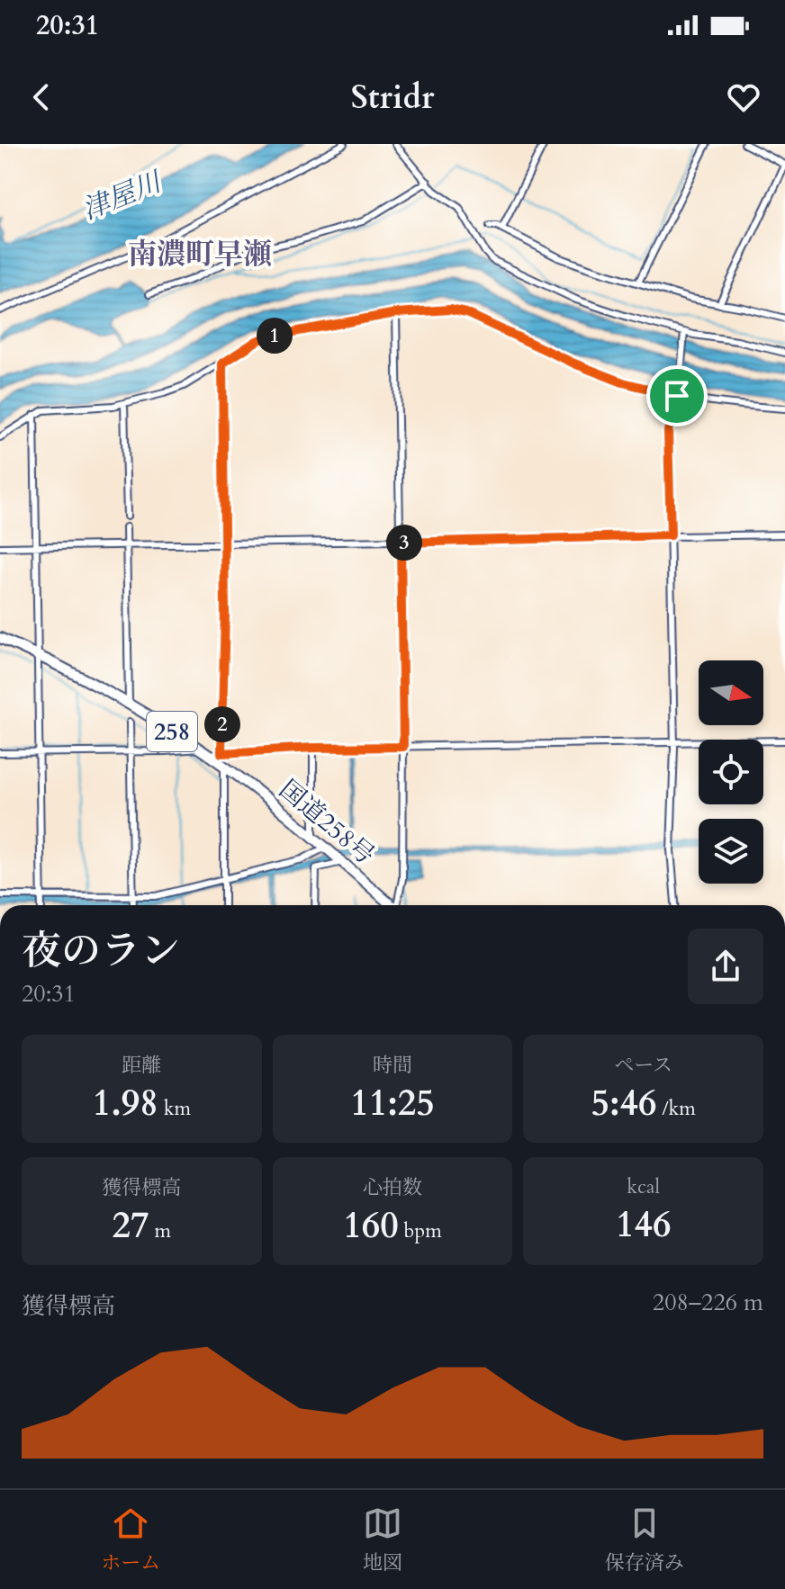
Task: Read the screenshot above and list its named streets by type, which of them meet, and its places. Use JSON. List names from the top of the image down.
{
  "streets": {
    "highway": ["258", "国道258号"]
  },
  "districts": ["南濃町早瀬"],
  "water": ["津屋川"],
  "north": "right",
  "page": {
    "status": "20:31",
    "header": "Stridr",
    "pins": ["1", "3", "2"],
    "heading": ["夜のラン", "20:31"],
    "stats": [
      ["距離", "1.98 km"],
      ["時間", "11:25"],
      ["ペース", "5:46 /km"],
      ["獲得標高", "27 m"],
      ["心拍数", "160 bpm"],
      ["kcal", "146"]
    ],
    "chart": ["獲得標高", "208–226 m"],
    "tabs": ["ホーム", "地図", "保存済み"]
  }
}
